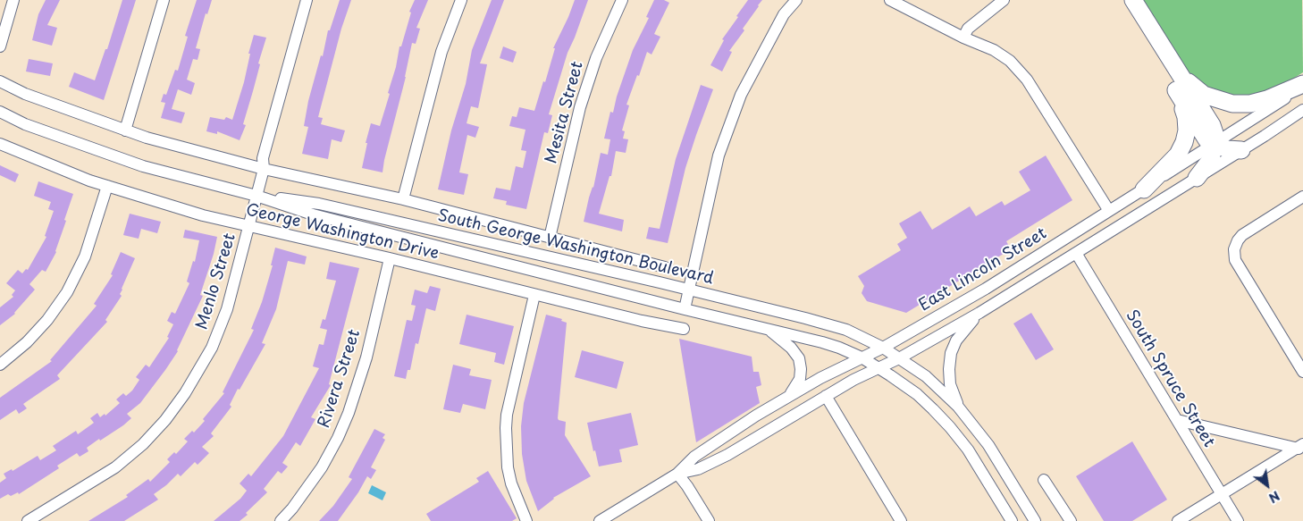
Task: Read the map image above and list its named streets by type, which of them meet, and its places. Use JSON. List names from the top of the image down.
{
  "streets": {
    "street": [
      "Mesita Street",
      "George Washington Drive",
      "South George Washington Boulevard",
      "East Lincoln Street",
      "Menlo Street",
      "Rivera Street",
      "South Spruce Street"
    ]
  },
  "crossings": [
    ["George Washington Drive", "Menlo Street"],
    ["George Washington Drive", "Rivera Street"],
    ["South George Washington Boulevard", "East Lincoln Street"],
    ["South George Washington Boulevard", "Menlo Street"],
    ["East Lincoln Street", "South Spruce Street"]
  ],
  "north": "bottom right"
}
